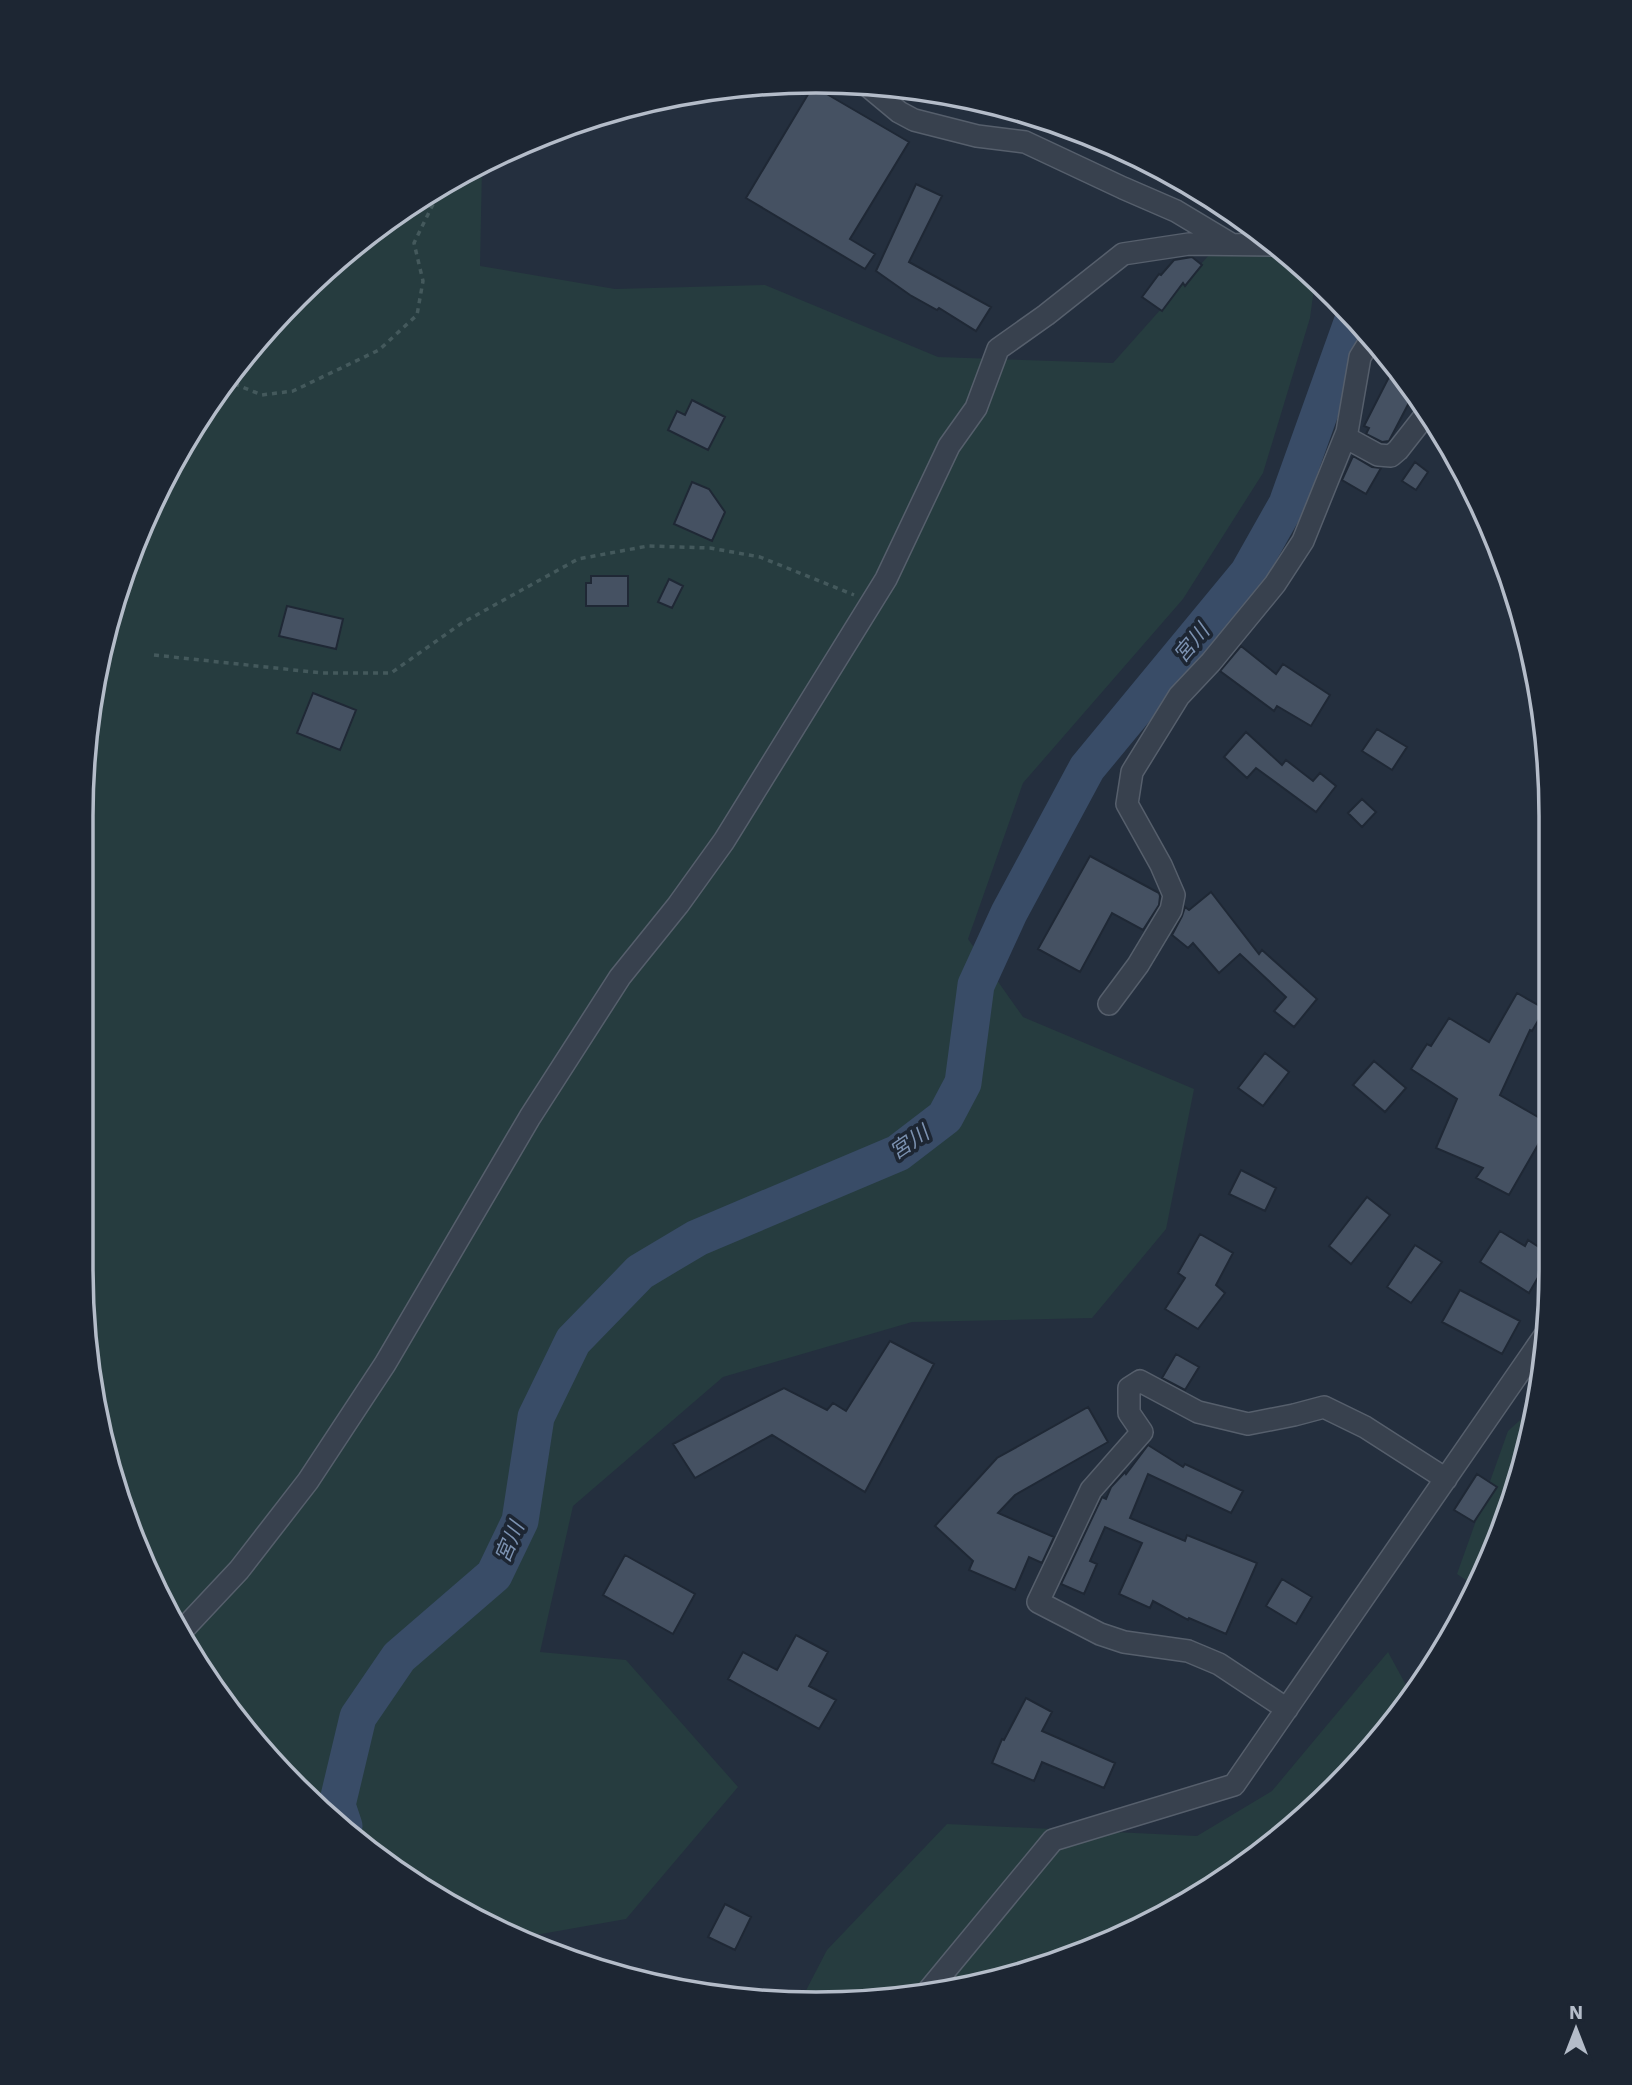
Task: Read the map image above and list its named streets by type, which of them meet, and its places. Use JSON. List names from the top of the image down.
{
  "water": ["宮川"],
  "north": "top"
}
